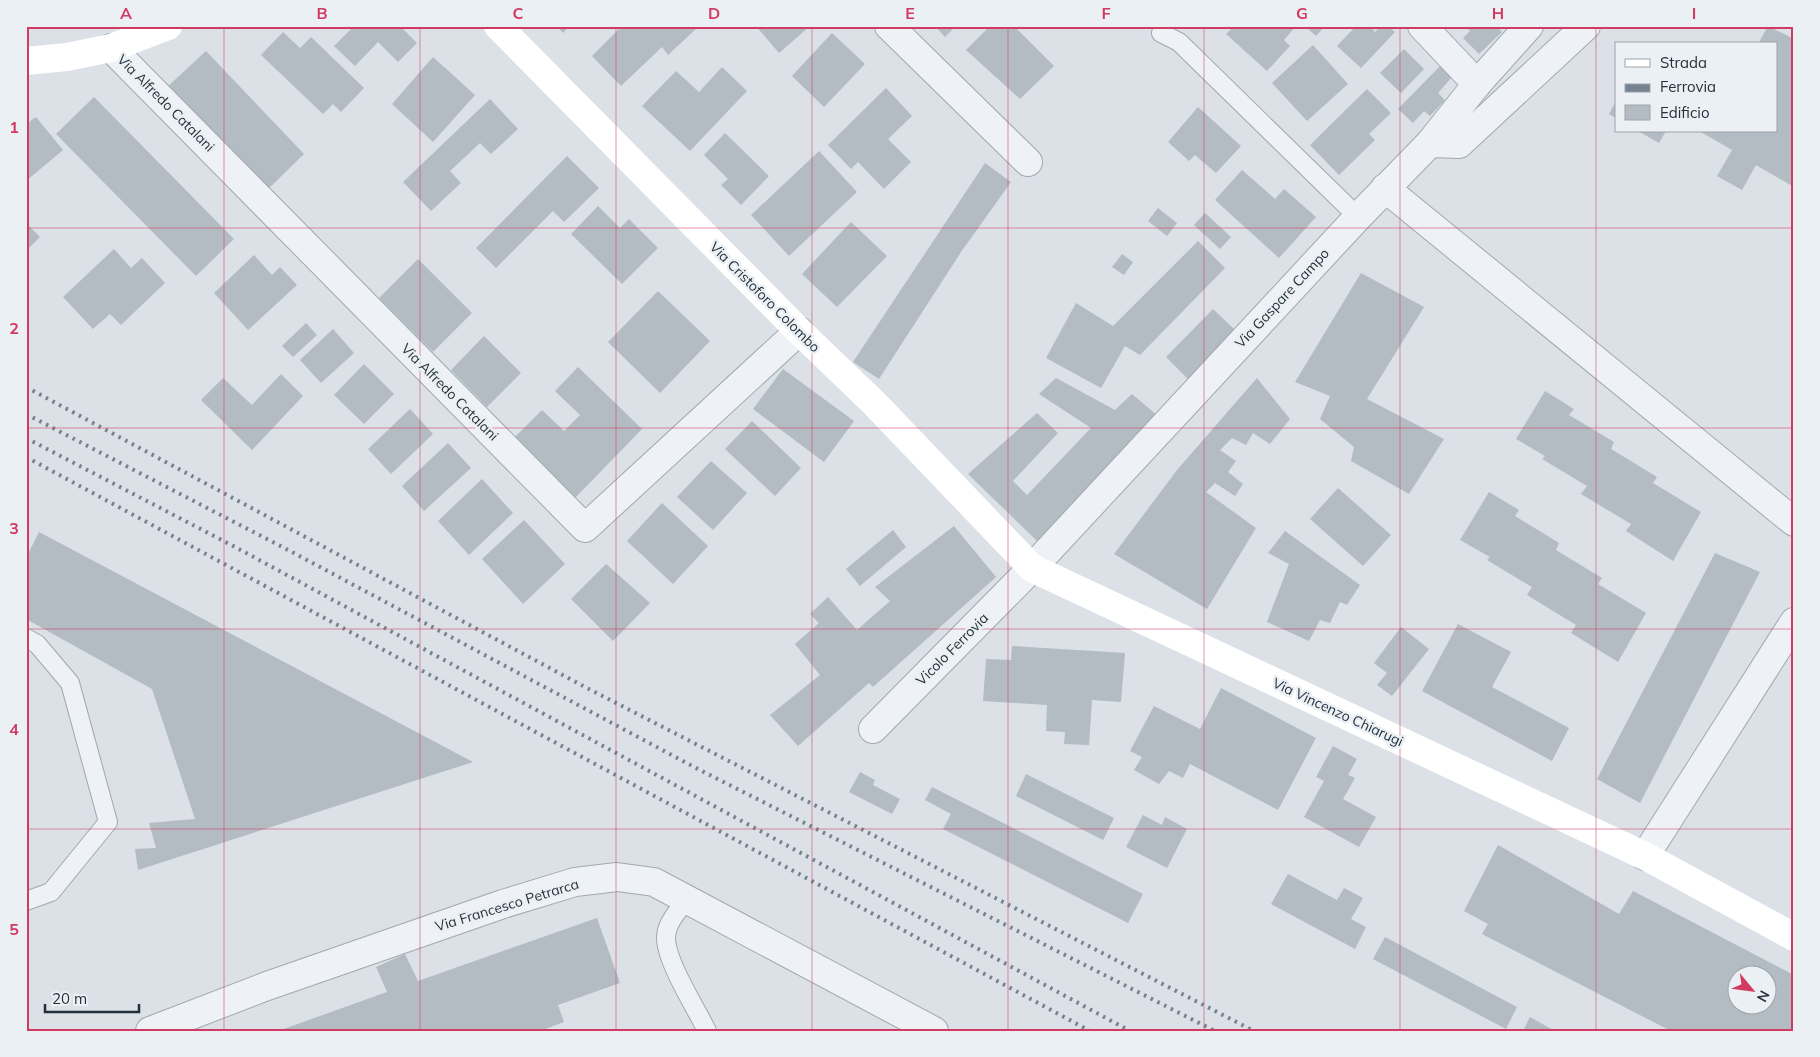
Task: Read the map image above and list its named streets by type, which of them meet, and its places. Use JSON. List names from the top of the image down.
{
  "streets": {
    "street": [
      "Via Alfredo Catalani",
      "Via Cristoforo Colombo",
      "Via Gaspare Campo",
      "Vicolo Ferrovia",
      "Via Vincenzo Chiarugi",
      "Via Francesco Petrarca"
    ]
  },
  "crossings": [
    ["Via Alfredo Catalani", "Via Cristoforo Colombo"],
    ["Via Cristoforo Colombo", "Via Gaspare Campo"],
    ["Via Cristoforo Colombo", "Vicolo Ferrovia"],
    ["Via Cristoforo Colombo", "Via Vincenzo Chiarugi"],
    ["Via Gaspare Campo", "Vicolo Ferrovia"],
    ["Via Gaspare Campo", "Via Vincenzo Chiarugi"],
    ["Vicolo Ferrovia", "Via Vincenzo Chiarugi"]
  ],
  "legend": ["Strada", "Ferrovia", "Edificio"],
  "scale_bar": "20 m",
  "north": "bottom right",
  "grid": {
    "columns": [
      "A",
      "B",
      "C",
      "D",
      "E",
      "F",
      "G",
      "H",
      "I"
    ],
    "rows": [
      "1",
      "2",
      "3",
      "4",
      "5"
    ]
  }
}
